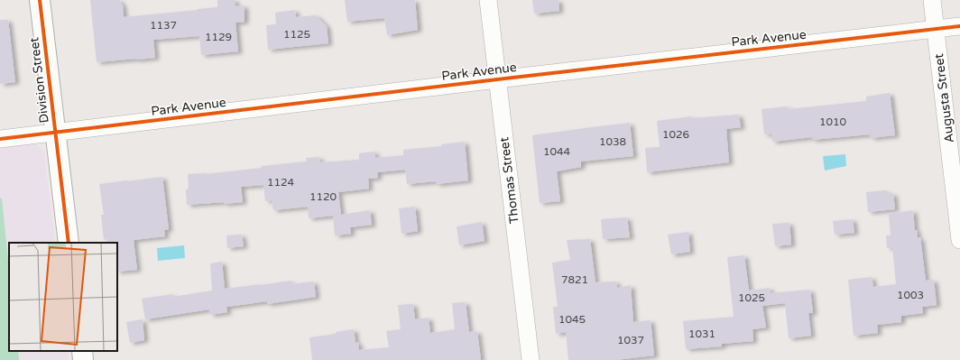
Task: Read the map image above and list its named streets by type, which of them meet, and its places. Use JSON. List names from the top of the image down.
{
  "streets": {
    "street": [
      "Park Avenue",
      "Division Street",
      "Augusta Street",
      "Thomas Street"
    ]
  },
  "crossings": [
    ["Park Avenue", "Division Street"],
    ["Park Avenue", "Augusta Street"],
    ["Park Avenue", "Thomas Street"]
  ],
  "house_numbers": [
    "1137",
    "1125",
    "1129",
    "1010",
    "1026",
    "1038",
    "1044",
    "1124",
    "1120",
    "7821",
    "1003",
    "1025",
    "1045",
    "1031",
    "1037"
  ]
}
